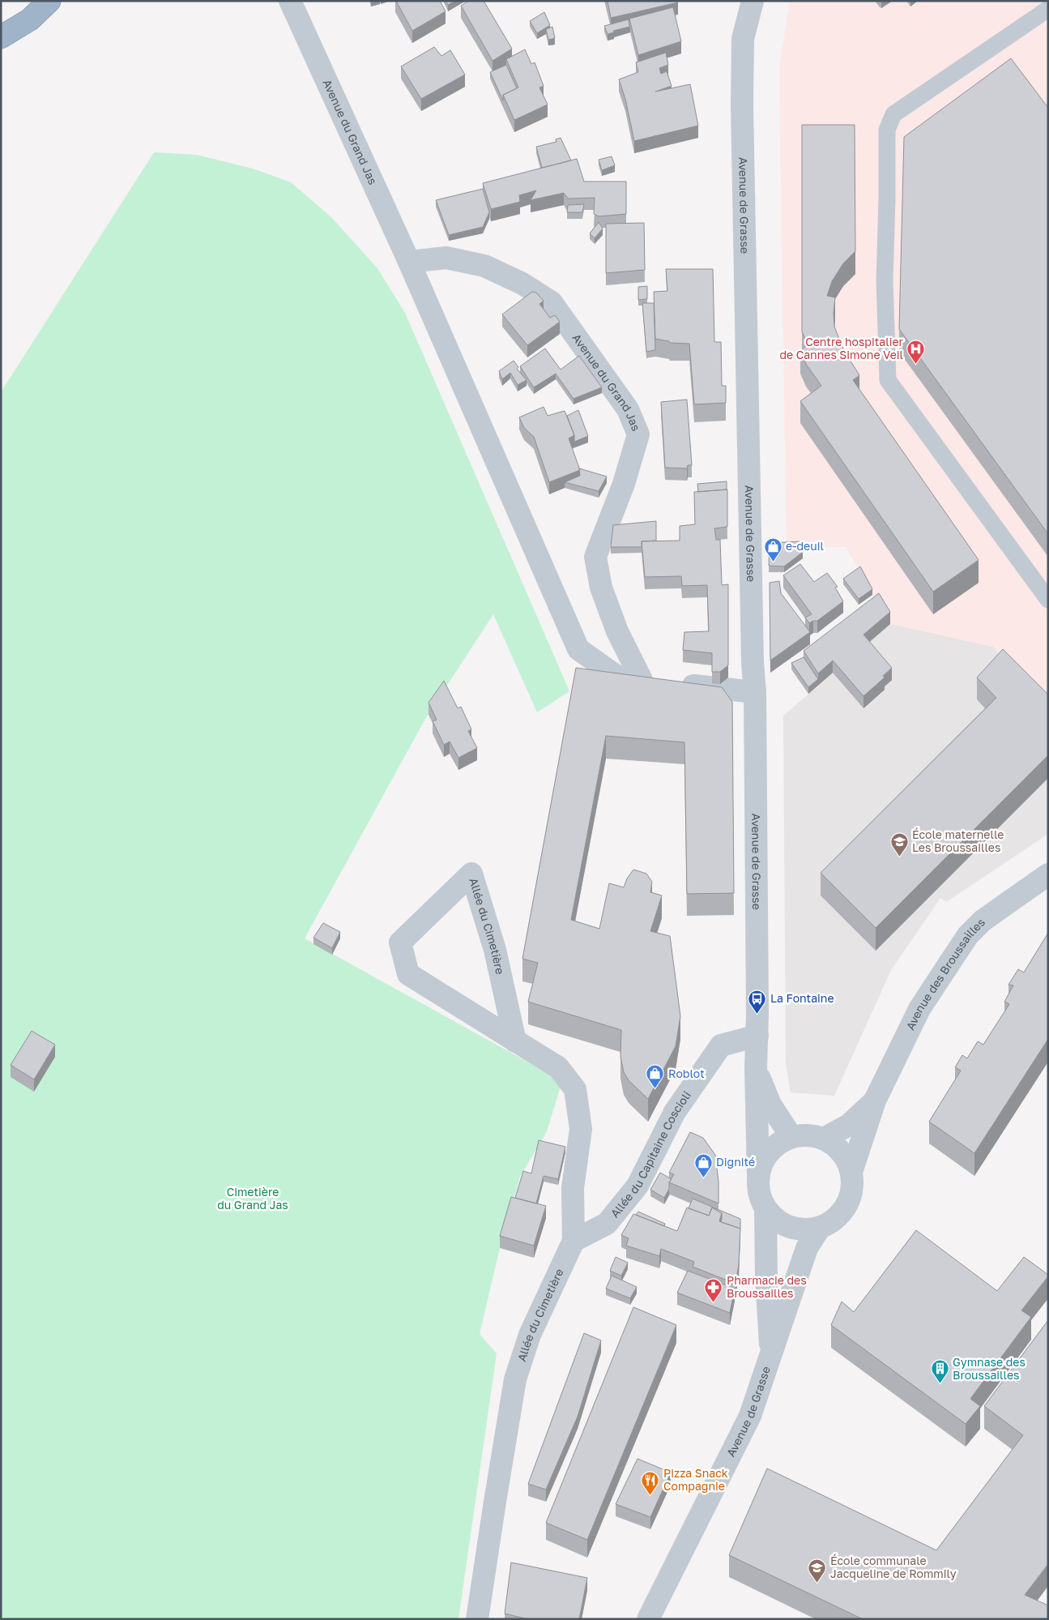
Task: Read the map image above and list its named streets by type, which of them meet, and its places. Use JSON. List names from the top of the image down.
{
  "streets": {
    "street": [
      "Avenue du Grand Jas",
      "Avenue de Grasse",
      "Allée du Cimetière",
      "Avenue des Broussailles",
      "Allée du Capitaine Coscioli"
    ]
  },
  "crossings": [
    ["Avenue du Grand Jas", "Avenue de Grasse"],
    ["Avenue de Grasse", "Avenue des Broussailles"],
    ["Avenue de Grasse", "Allée du Capitaine Coscioli"],
    ["Allée du Cimetière", "Allée du Capitaine Coscioli"]
  ],
  "parks": ["Cimetière du Grand Jas"],
  "places": {
    "hospital": ["Centre hospitalier de Cannes Simone Veil"],
    "shop": ["e-deuil", "Roblot", "Dignité"],
    "school or university": ["École maternelle Les Broussailles", "École communale Jacqueline de Rommily"],
    "bus stop": ["La Fontaine"],
    "pharmacy": ["Pharmacie des Broussailles"],
    "building": ["Gymnase des Broussailles"],
    "restaurant": ["Pizza Snack Compagnie"]
  }
}
